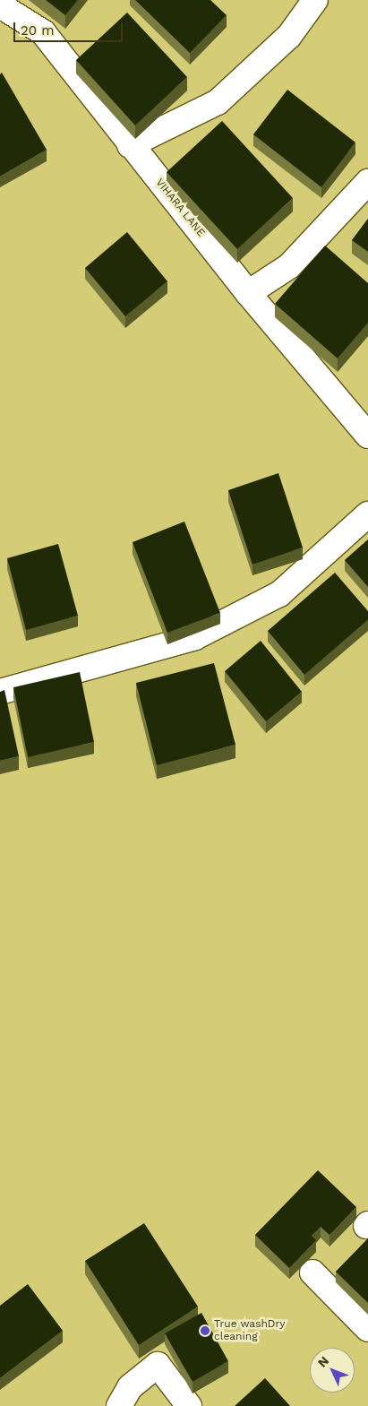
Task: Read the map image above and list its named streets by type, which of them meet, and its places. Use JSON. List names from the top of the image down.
{
  "streets": {
    "street": ["VIHARA LANE"]
  },
  "places": ["True washDry cleaning"],
  "scale_bar": "20 m",
  "north": "top left"
}
